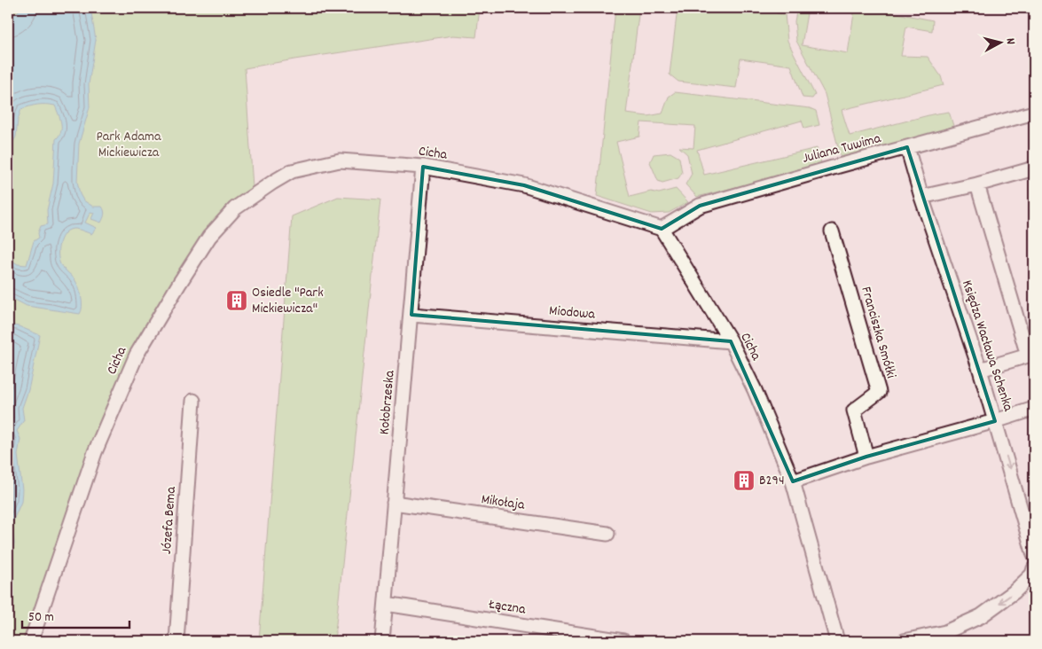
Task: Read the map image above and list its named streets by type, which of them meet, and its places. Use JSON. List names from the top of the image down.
{
  "streets": {
    "street": [
      "Juliana Tuwima",
      "Cicha",
      "Miodowa",
      "Franciszka Smółki",
      "Księdza Wacława Schenka",
      "Kołobrzeska",
      "Mikołaja",
      "Józefa Bema",
      "Łączna"
    ]
  },
  "crossings": [
    ["Juliana Tuwima", "Cicha"],
    ["Juliana Tuwima", "Księdza Wacława Schenka"],
    ["Cicha", "Miodowa"],
    ["Cicha", "Kołobrzeska"],
    ["Miodowa", "Kołobrzeska"],
    ["Kołobrzeska", "Mikołaja"],
    ["Kołobrzeska", "Łączna"]
  ],
  "parks": ["Park Adama Mickiewicza"],
  "places": {
    "building": ["Osiedle \"Park Mickiewicza\"", "B294"]
  },
  "scale_bar": "50 m",
  "north": "right"
}
